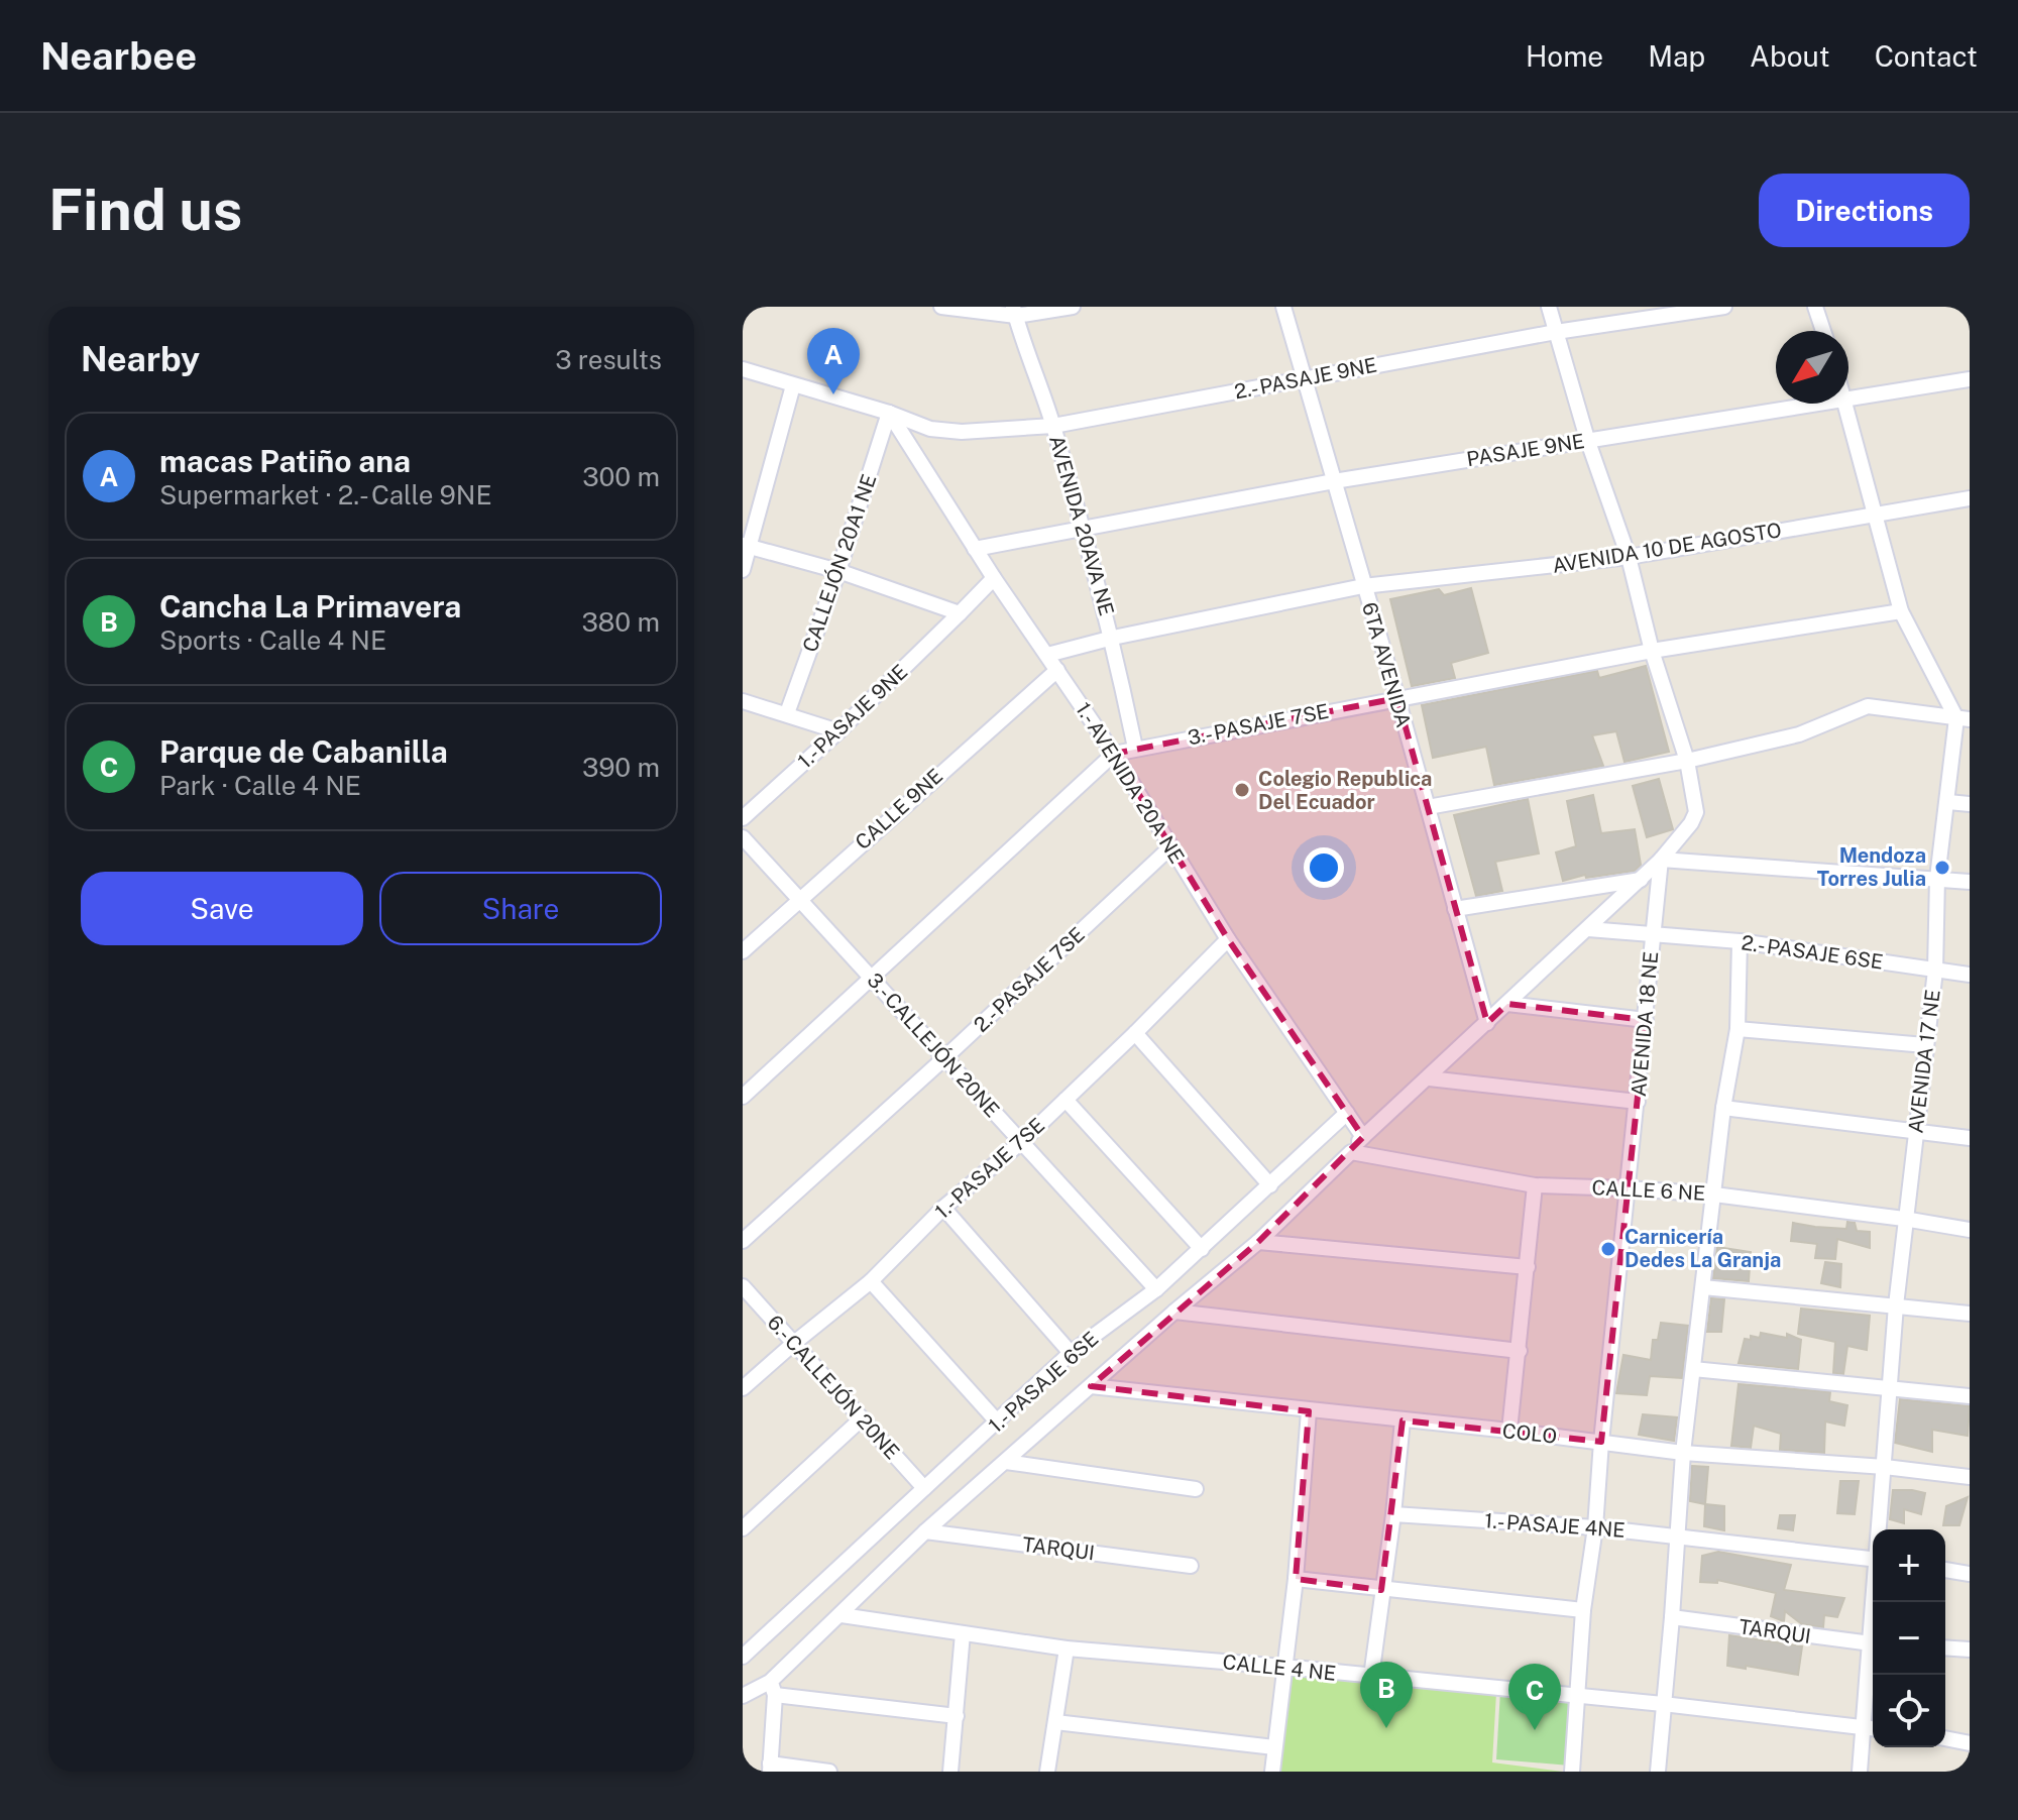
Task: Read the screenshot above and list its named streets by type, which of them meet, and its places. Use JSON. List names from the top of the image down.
{
  "streets": {
    "street": [
      "2.- PASAJE 9NE",
      "PASAJE 9NE",
      "AVENIDA 20AVA NE",
      "AVENIDA 10 DE AGOSTO",
      "CALLEJÓN 20A1 NE",
      "6TA AVENIDA",
      "1.- PASAJE 9NE",
      "3.- PASAJE 7SE",
      "1.- AVENIDA 20A NE",
      "CALLE 9NE",
      "2.- PASAJE 6SE",
      "2.- PASAJE 7SE",
      "AVENIDA 18 NE",
      "3.- CALLEJÓN 20NE",
      "AVENIDA 17 NE",
      "1.- PASAJE 7SE",
      "CALLE 6 NE",
      "1.- PASAJE 6SE",
      "6.- CALLEJÓN 20NE",
      "COLO",
      "1.- PASAJE 4NE",
      "TARQUI",
      "CALLE 4 NE"
    ]
  },
  "crossings": [
    ["2.- PASAJE 9NE", "AVENIDA 20AVA NE"],
    ["2.- PASAJE 9NE", "CALLEJÓN 20A1 NE"],
    ["2.- PASAJE 9NE", "6TA AVENIDA"],
    ["2.- PASAJE 9NE", "1.- AVENIDA 20A NE"],
    ["PASAJE 9NE", "AVENIDA 20AVA NE"],
    ["PASAJE 9NE", "6TA AVENIDA"],
    ["PASAJE 9NE", "1.- AVENIDA 20A NE"],
    ["AVENIDA 20AVA NE", "3.- PASAJE 7SE"],
    ["AVENIDA 10 DE AGOSTO", "6TA AVENIDA"],
    ["CALLEJÓN 20A1 NE", "1.- AVENIDA 20A NE"],
    ["6TA AVENIDA", "3.- PASAJE 7SE"],
    ["1.- PASAJE 9NE", "1.- AVENIDA 20A NE"],
    ["3.- PASAJE 7SE", "1.- AVENIDA 20A NE"],
    ["3.- PASAJE 7SE", "3.- CALLEJÓN 20NE"],
    ["1.- AVENIDA 20A NE", "CALLE 9NE"],
    ["1.- AVENIDA 20A NE", "2.- PASAJE 7SE"],
    ["1.- AVENIDA 20A NE", "1.- PASAJE 7SE"],
    ["1.- AVENIDA 20A NE", "1.- PASAJE 6SE"],
    ["CALLE 9NE", "3.- CALLEJÓN 20NE"],
    ["2.- PASAJE 6SE", "AVENIDA 18 NE"],
    ["2.- PASAJE 6SE", "AVENIDA 17 NE"],
    ["2.- PASAJE 7SE", "3.- CALLEJÓN 20NE"],
    ["AVENIDA 18 NE", "CALLE 6 NE"],
    ["AVENIDA 18 NE", "COLO"],
    ["AVENIDA 18 NE", "1.- PASAJE 4NE"],
    ["AVENIDA 18 NE", "CALLE 4 NE"],
    ["3.- CALLEJÓN 20NE", "1.- PASAJE 7SE"],
    ["3.- CALLEJÓN 20NE", "1.- PASAJE 6SE"],
    ["AVENIDA 17 NE", "CALLE 6 NE"],
    ["AVENIDA 17 NE", "COLO"],
    ["AVENIDA 17 NE", "CALLE 4 NE"],
    ["1.- PASAJE 7SE", "6.- CALLEJÓN 20NE"],
    ["1.- PASAJE 6SE", "6.- CALLEJÓN 20NE"]
  ],
  "places": ["Colegio Republica Del Ecuador", "Mendoza Torres Julia", "Carnicería Dedes La Granja"],
  "north": "bottom left",
  "page": {
    "header": "Nearbee",
    "nav": [
      "Home",
      "Map",
      "About",
      "Contact"
    ],
    "buttons": [
      "Directions",
      ["Save", "Share"]
    ],
    "title": "Find us",
    "heading": ["Nearby", "3 results"],
    "pins": ["A", "B", "C"],
    "list": [
      {
        "mark": "A",
        "name": "macas Patiño ana",
        "note": "Supermarket · 2.- Calle 9NE",
        "value": "300 m"
      },
      {
        "mark": "B",
        "name": "Cancha La Primavera",
        "note": "Sports · Calle 4 NE",
        "value": "380 m"
      },
      {
        "mark": "C",
        "name": "Parque de Cabanilla",
        "note": "Park · Calle 4 NE",
        "value": "390 m"
      }
    ],
    "map_buttons": ["+", "−"]
  }
}
